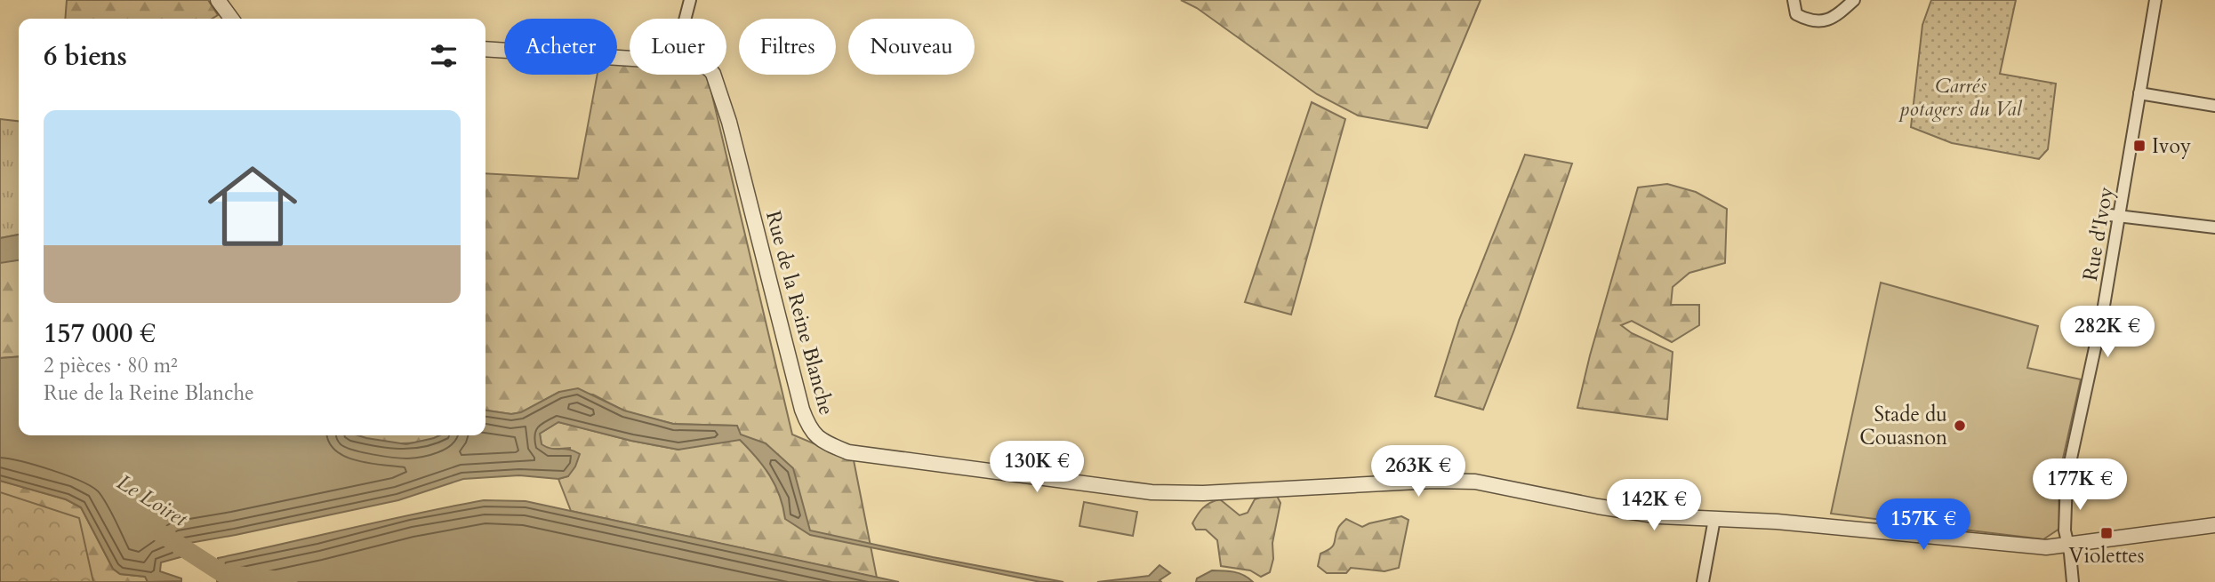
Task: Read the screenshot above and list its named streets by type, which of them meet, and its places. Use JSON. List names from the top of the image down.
{
  "streets": {
    "street": ["Rue d'Ivoy", "Rue de la Reine Blanche"]
  },
  "crossings": [
    ["Rue d'Ivoy", "Rue de la Reine Blanche"]
  ],
  "water": ["Le Loiret"],
  "parks": ["Carrés potagers du Val"],
  "places": {
    "transit": ["Ivoy", "Violettes"],
    "other": ["Stade du Couasnon"]
  },
  "page": {
    "chip": [
      "Acheter",
      "Louer",
      "Filtres",
      "Nouveau"
    ],
    "heading": "6 biens",
    "list": [
      {
        "name": "157 000 €",
        "note": "2 pièces · 80 m² · Rue de la Reine Blanche"
      }
    ],
    "price": [
      "282K €",
      "130K €",
      "263K €",
      "177K €",
      "142K €",
      "157K €"
    ]
  }
}
